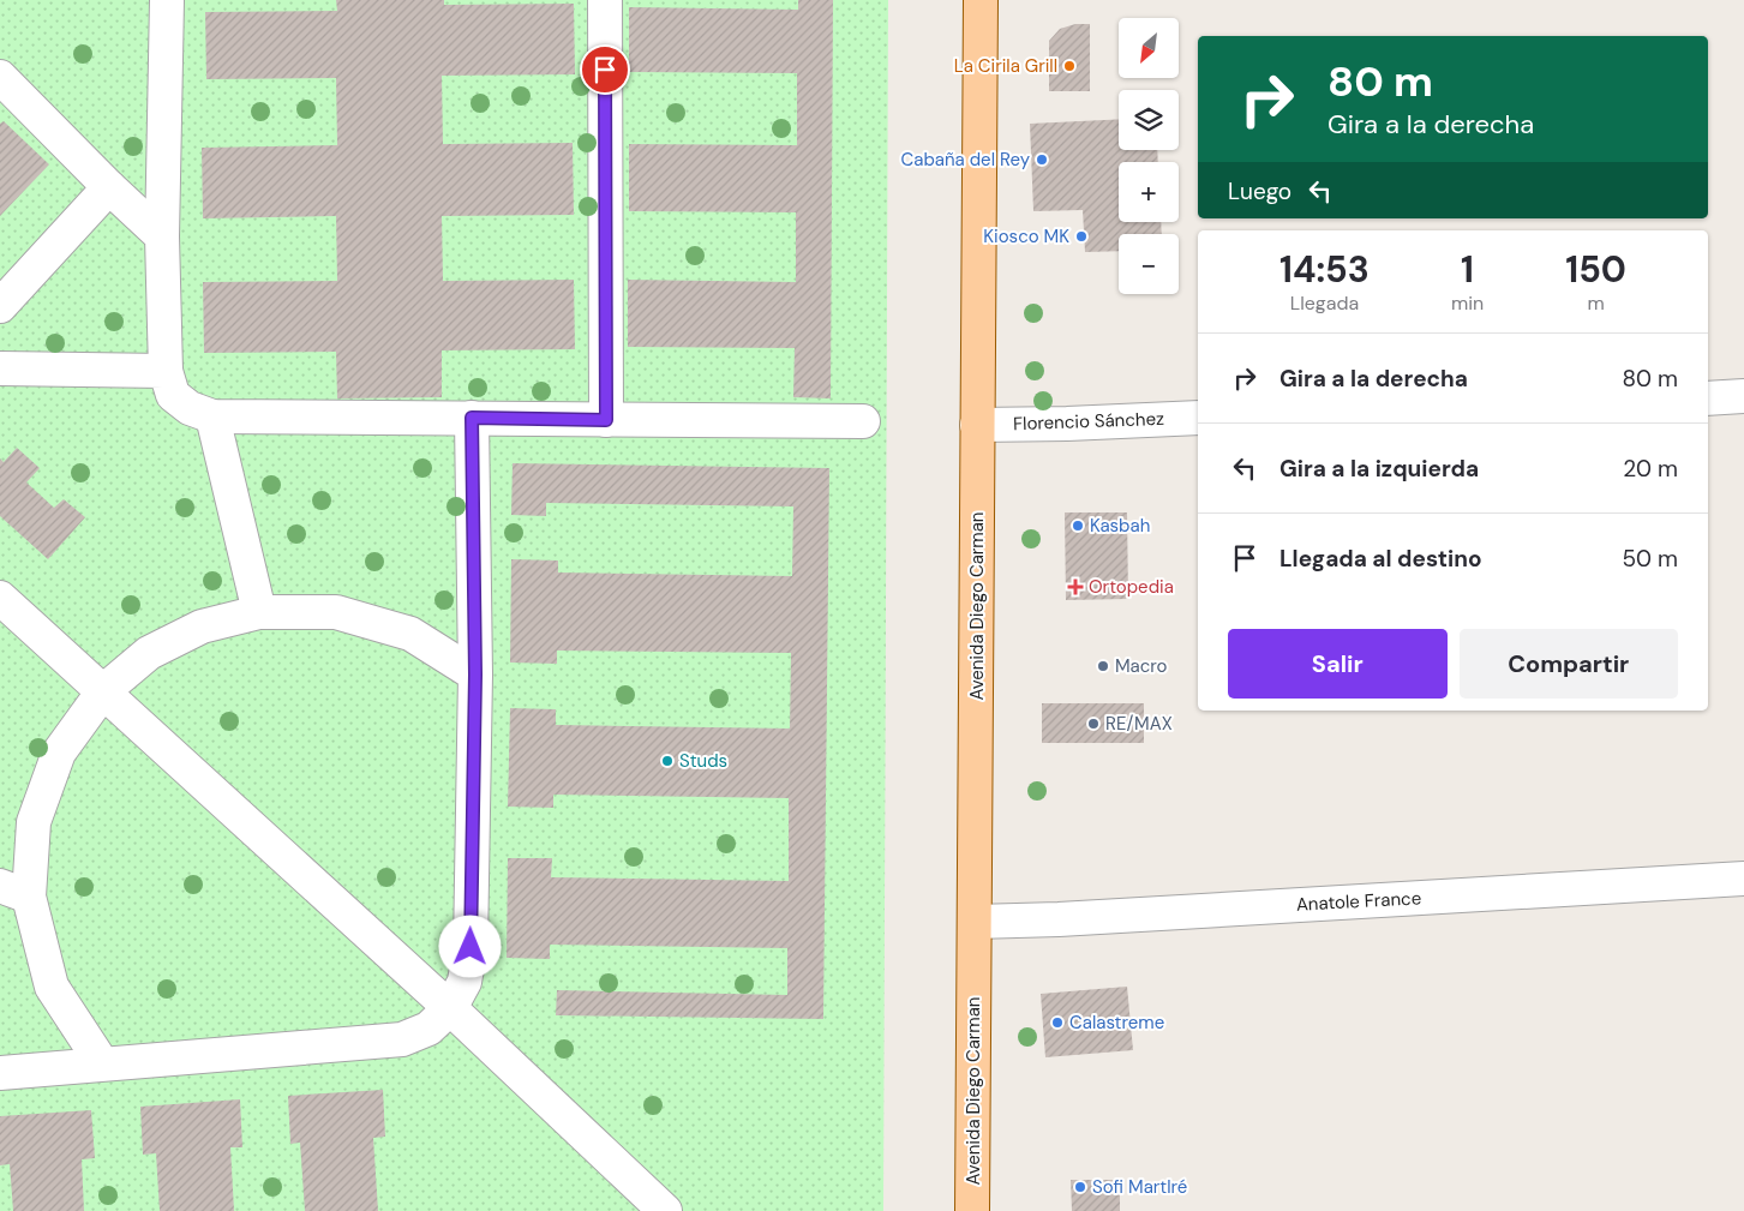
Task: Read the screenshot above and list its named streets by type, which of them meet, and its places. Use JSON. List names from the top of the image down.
{
  "streets": {
    "main road": ["Avenida Diego Carman"],
    "street": ["Florencio Sánchez", "Anatole France"]
  },
  "crossings": [
    ["Florencio Sánchez", "Avenida Diego Carman"],
    ["Avenida Diego Carman", "Anatole France"]
  ],
  "places": {
    "other": [
      "La Cirila Grill",
      "Cabaña del Rey",
      "Kiosco MK",
      "Kasbah",
      "Macro",
      "RE/MAX",
      "Studs",
      "Calastreme",
      "Sofi Martlré"
    ],
    "health": ["Ortopedia"]
  },
  "north": "bottom left",
  "page": {
    "map_buttons": ["+", "−"],
    "turn": ["80 m", "Gira a la derecha"],
    "then": "Luego",
    "eta": [
      "14:53",
      "Llegada",
      "1",
      "min",
      "150",
      "m"
    ],
    "list": [
      {
        "name": "Gira a la derecha",
        "value": "80 m"
      },
      {
        "name": "Gira a la izquierda",
        "value": "20 m"
      },
      {
        "name": "Llegada al destino",
        "value": "50 m"
      }
    ],
    "buttons": ["Salir", "Compartir"]
  }
}
